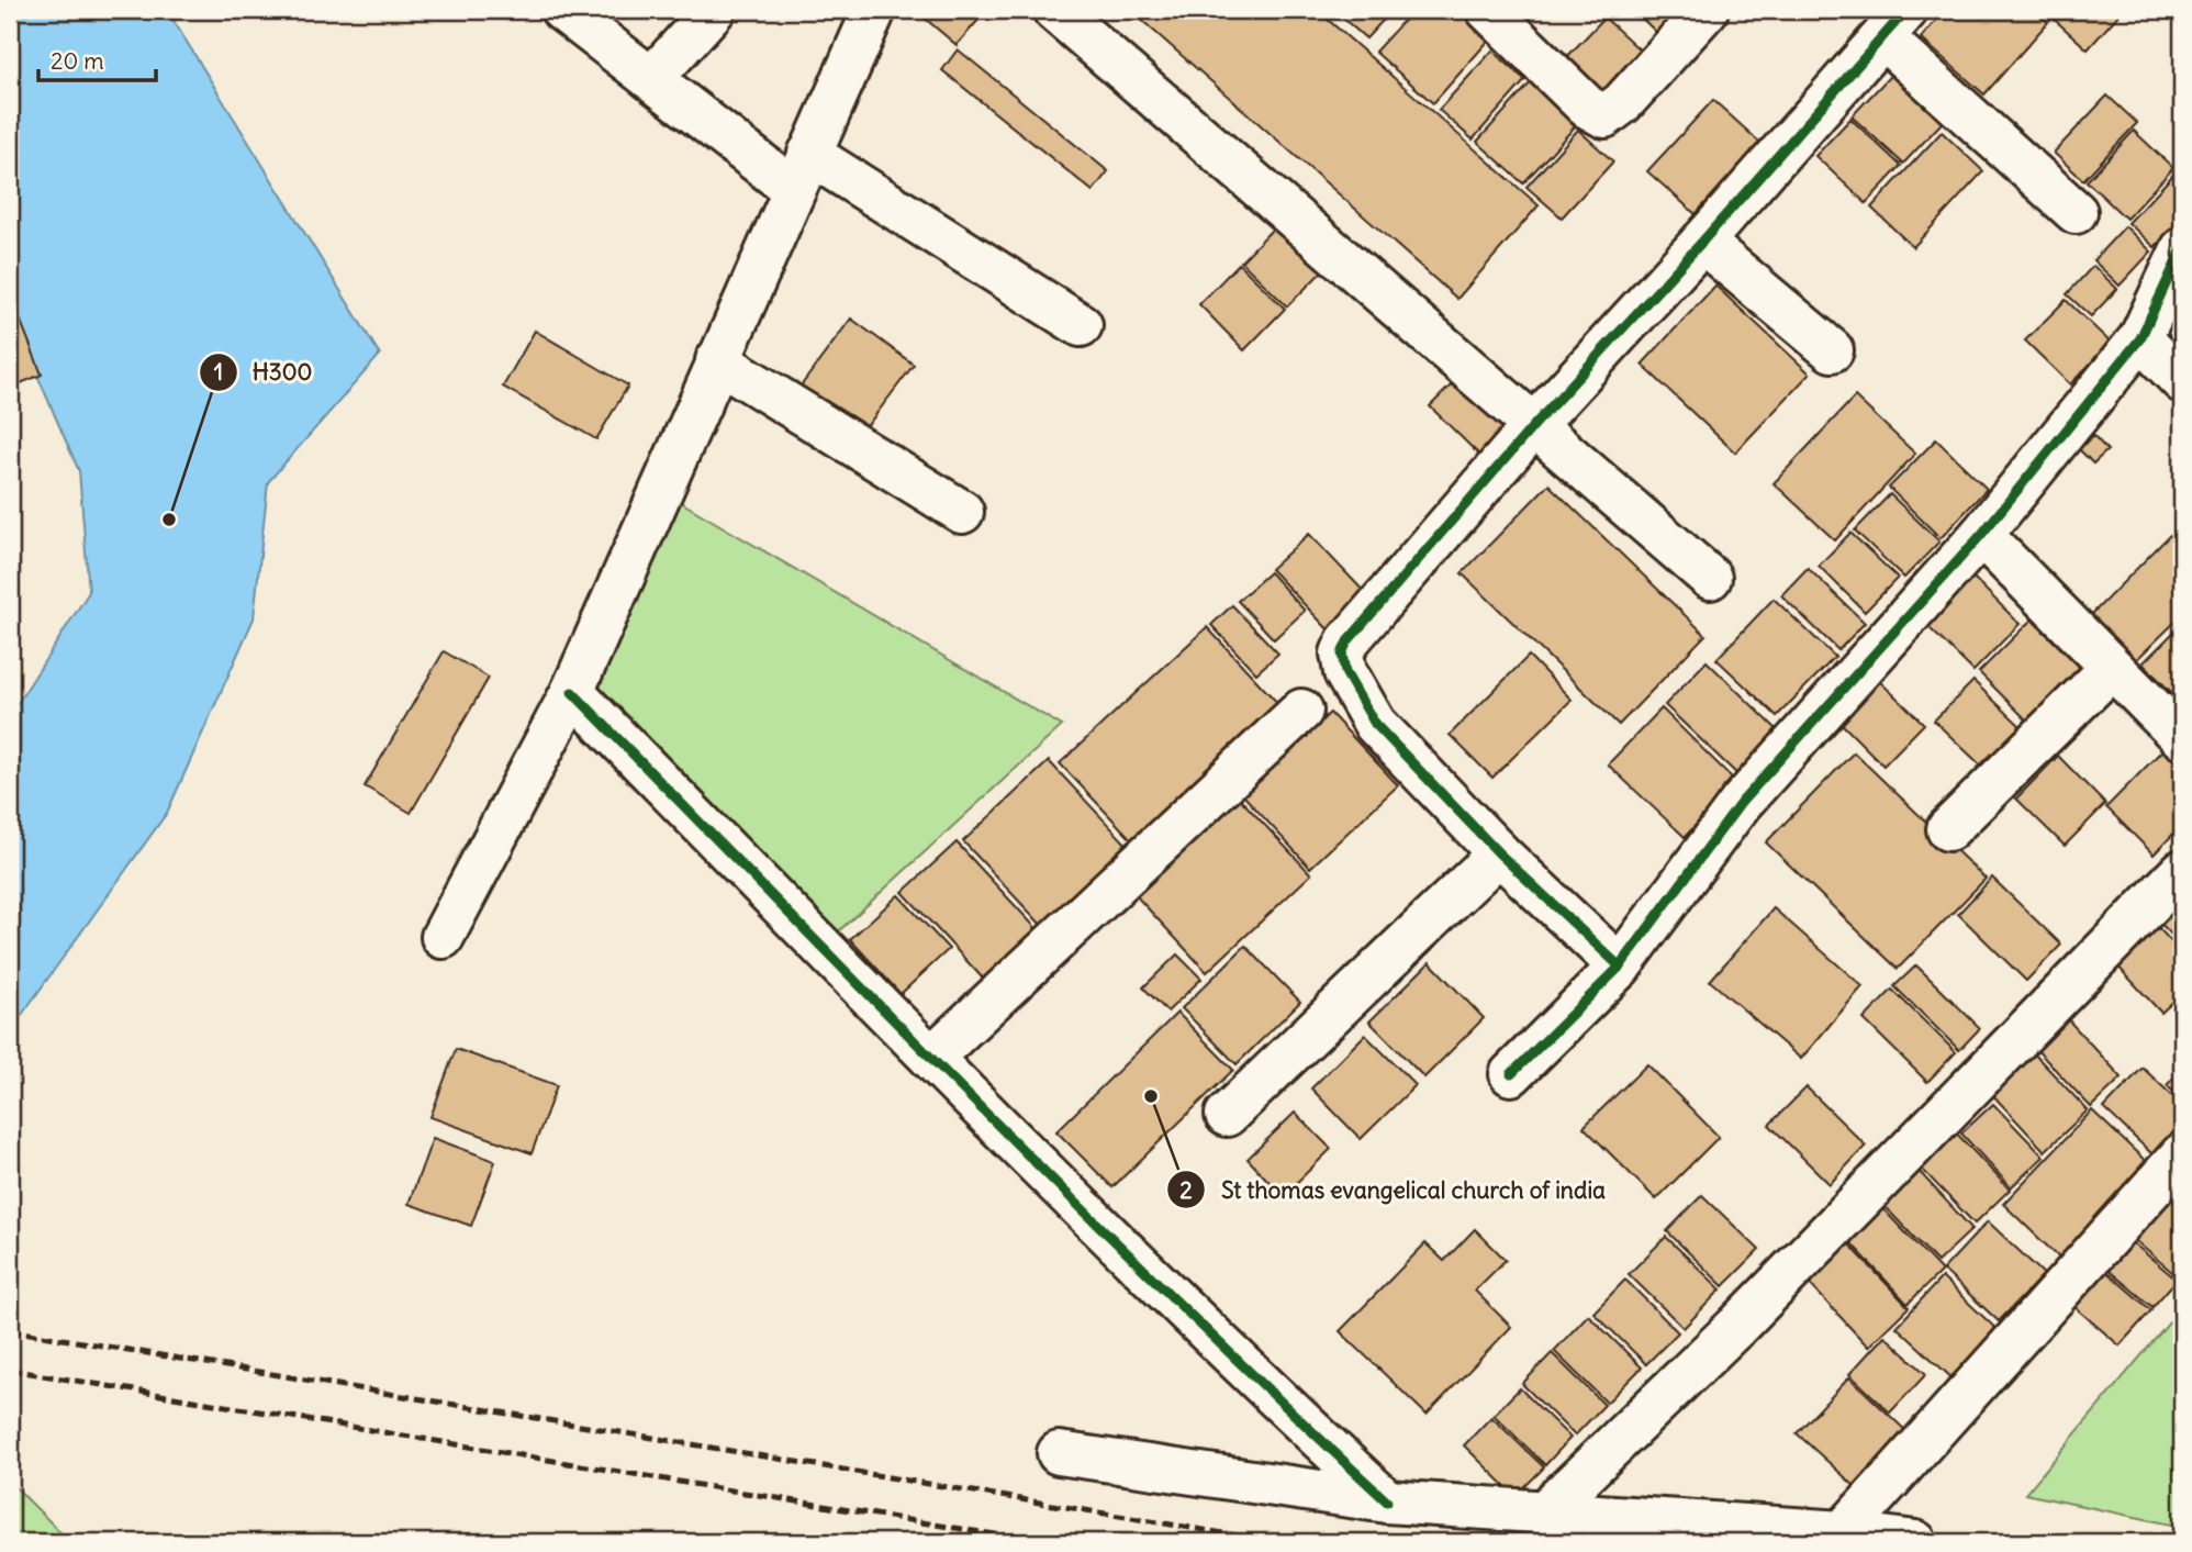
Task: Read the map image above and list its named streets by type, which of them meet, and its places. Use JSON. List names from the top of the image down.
{
  "places": ["H300", "St thomas evangelical church of india"],
  "scale_bar": "20 m"
}
